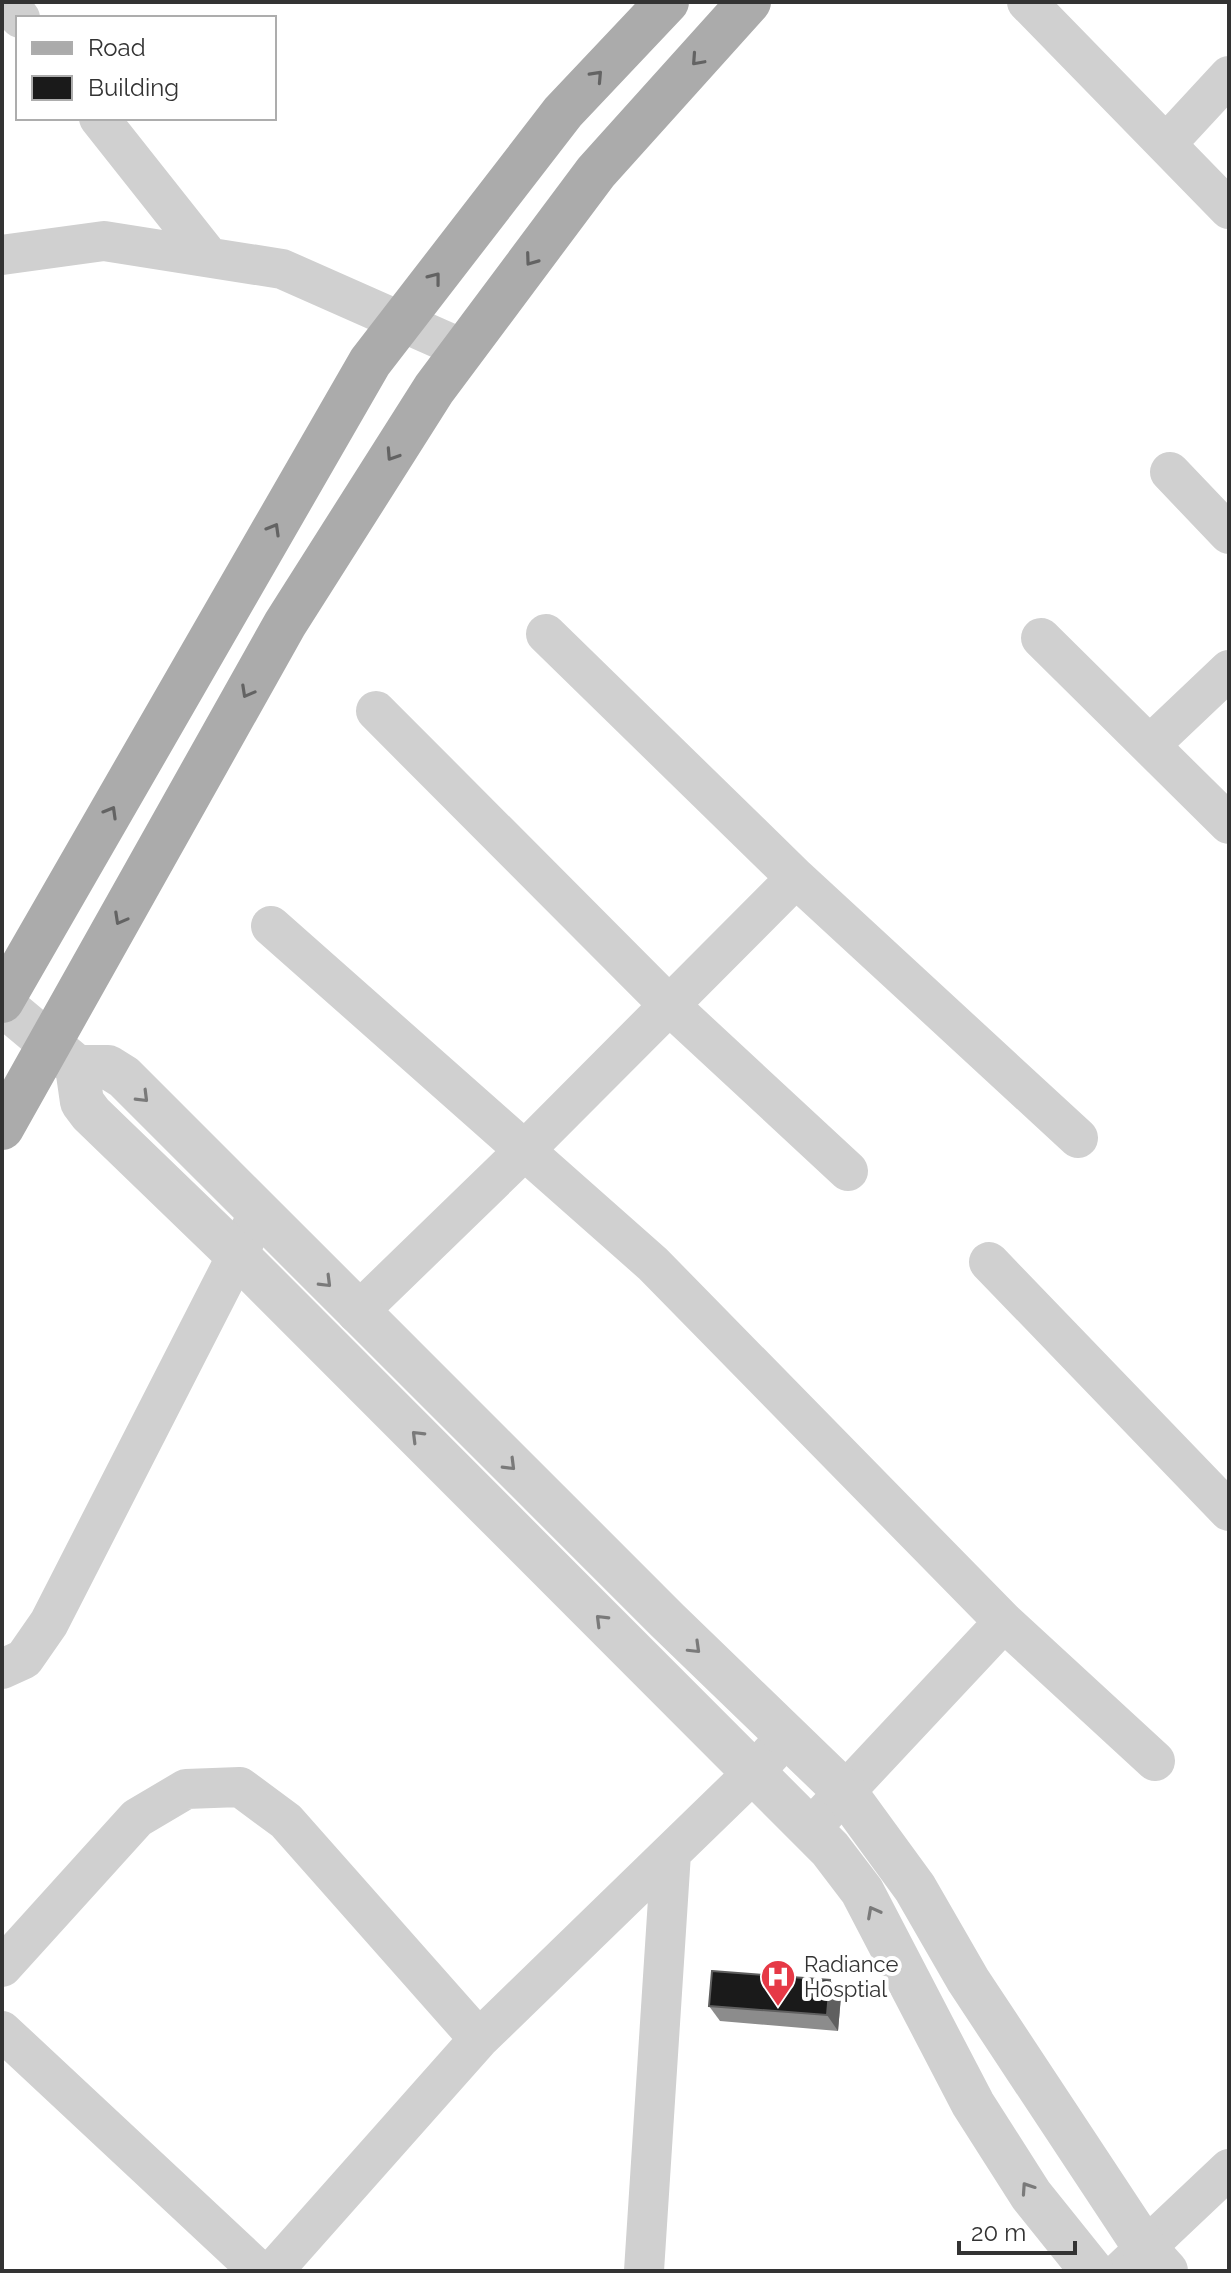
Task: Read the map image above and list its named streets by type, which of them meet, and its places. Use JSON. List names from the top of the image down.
{
  "places": {
    "hospital": ["Radiance Hosptial"]
  },
  "legend": ["Road", "Building"],
  "scale_bar": "20 m"
}
